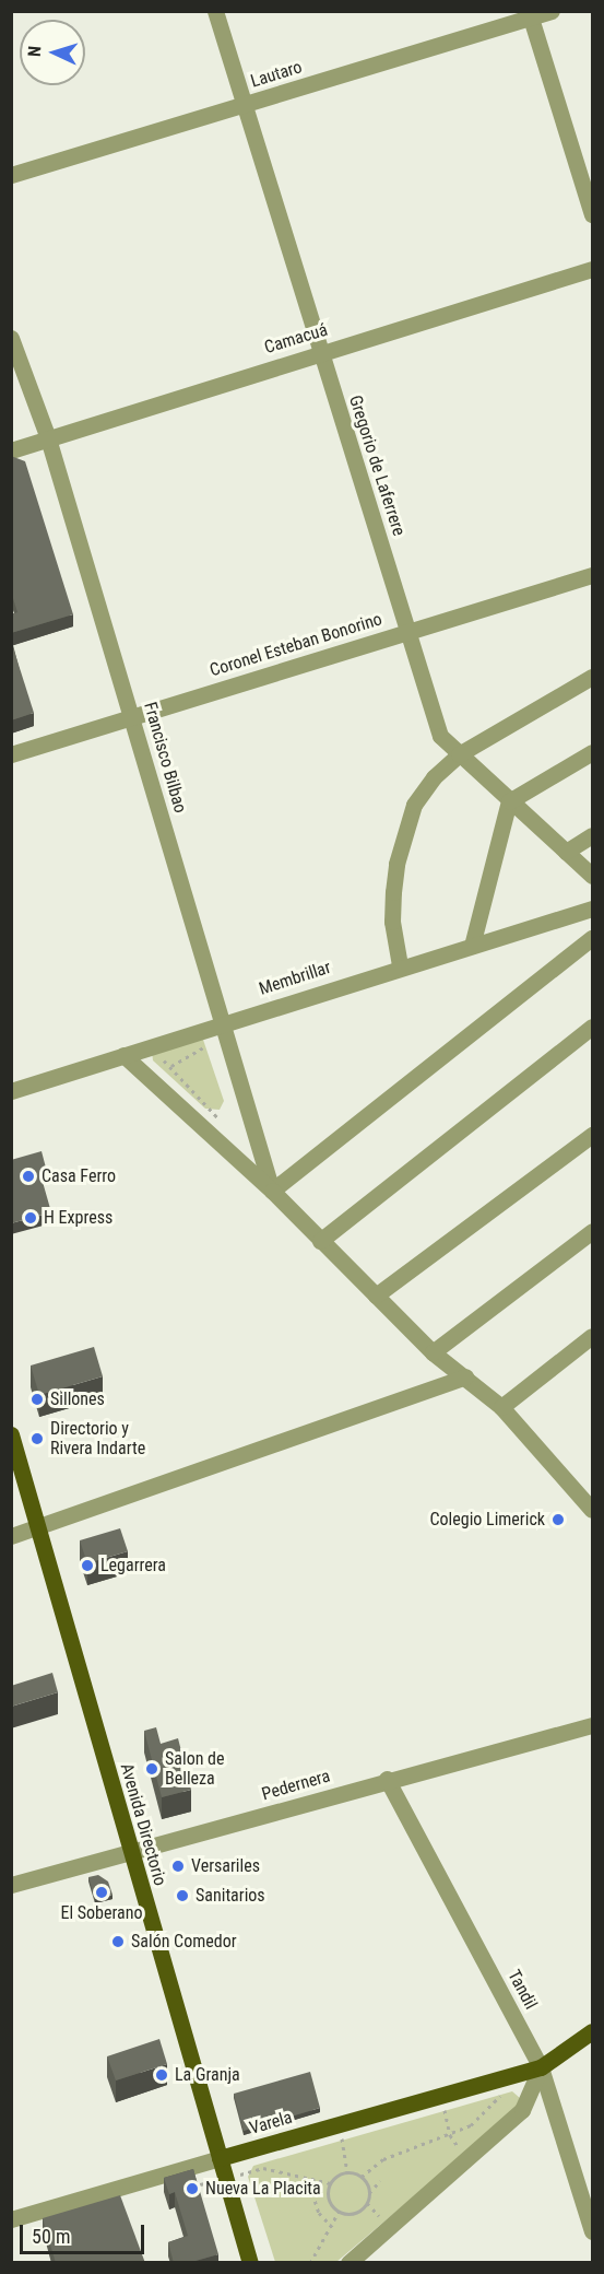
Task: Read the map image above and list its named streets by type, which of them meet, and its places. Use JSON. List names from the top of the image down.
{
  "streets": {
    "main road": ["Avenida Directorio", "Varela"],
    "street": [
      "Lautaro",
      "Camacuá",
      "Gregorio de Laferrere",
      "Coronel Esteban Bonorino",
      "Francisco Bilbao",
      "Membrillar",
      "Pedernera",
      "Tandil"
    ]
  },
  "crossings": [
    ["Lautaro", "Gregorio de Laferrere"],
    ["Camacuá", "Gregorio de Laferrere"],
    ["Camacuá", "Francisco Bilbao"],
    ["Gregorio de Laferrere", "Coronel Esteban Bonorino"],
    ["Coronel Esteban Bonorino", "Francisco Bilbao"],
    ["Francisco Bilbao", "Membrillar"],
    ["Pedernera", "Avenida Directorio"],
    ["Pedernera", "Tandil"],
    ["Avenida Directorio", "Varela"],
    ["Tandil", "Varela"]
  ],
  "places": [
    "Casa Ferro",
    "H Express",
    "Sillones",
    "Directorio y Rivera Indarte",
    "Colegio Limerick",
    "Legarrera",
    "Salon de Belleza",
    "Versariles",
    "El Soberano",
    "Sanitarios",
    "Salón Comedor",
    "La Granja",
    "Nueva La Placita"
  ],
  "scale_bar": "50 m",
  "north": "left"
}
